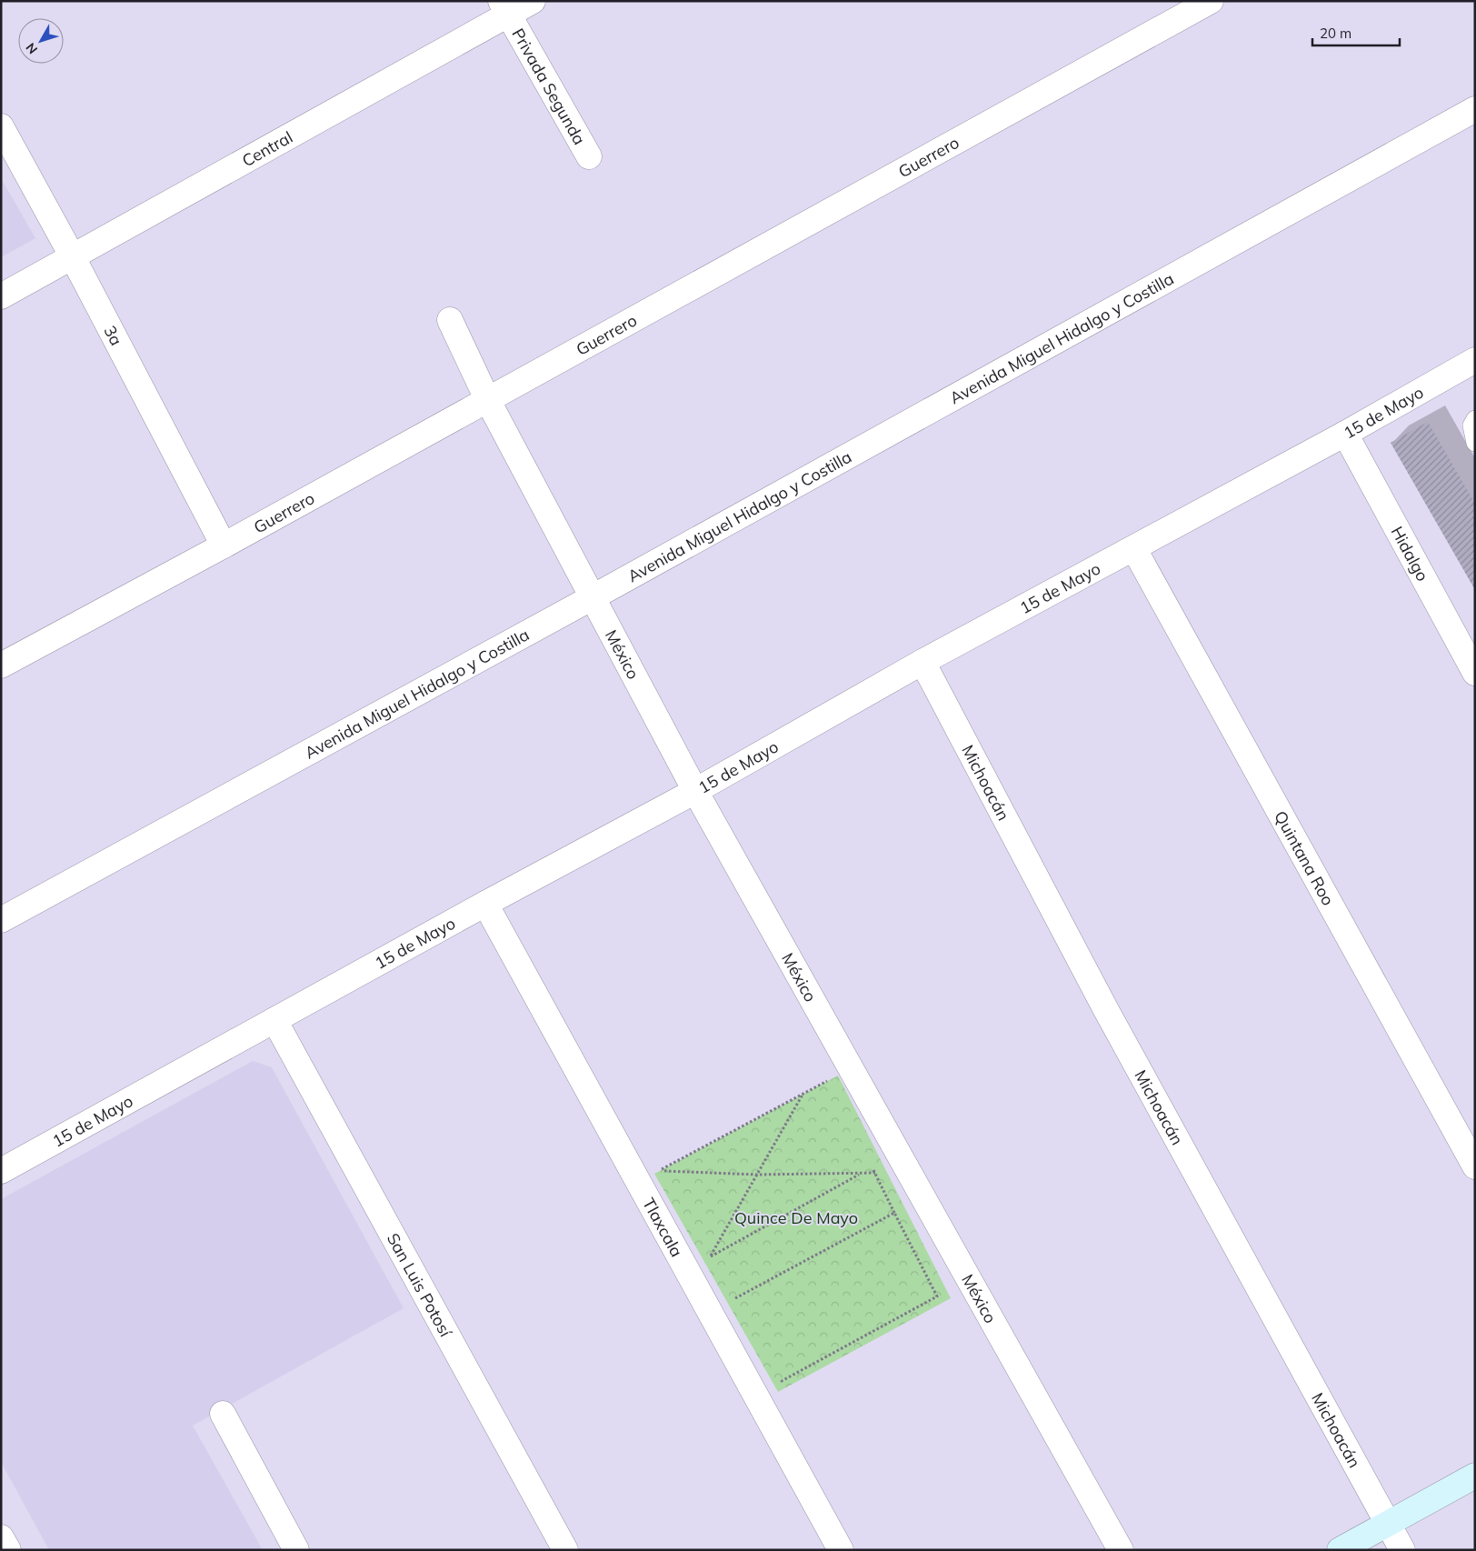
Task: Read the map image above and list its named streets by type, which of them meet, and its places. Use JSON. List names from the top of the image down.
{
  "streets": {
    "street": [
      "Privada Segunda",
      "Central",
      "Guerrero",
      "3a",
      "Avenida Miguel Hidalgo y Costilla",
      "15 de Mayo",
      "Hidalgo",
      "México",
      "Michoacán",
      "Quintana Roo",
      "Tlaxcala",
      "San Luis Potosí"
    ]
  },
  "crossings": [
    ["Privada Segunda", "Central"],
    ["Central", "3a"],
    ["Guerrero", "3a"],
    ["Guerrero", "México"],
    ["Avenida Miguel Hidalgo y Costilla", "México"],
    ["15 de Mayo", "Hidalgo"],
    ["15 de Mayo", "México"],
    ["15 de Mayo", "Michoacán"],
    ["15 de Mayo", "Quintana Roo"],
    ["15 de Mayo", "Tlaxcala"],
    ["15 de Mayo", "San Luis Potosí"]
  ],
  "parks": ["Quince De Mayo"],
  "scale_bar": "20 m",
  "north": "bottom left"
}
